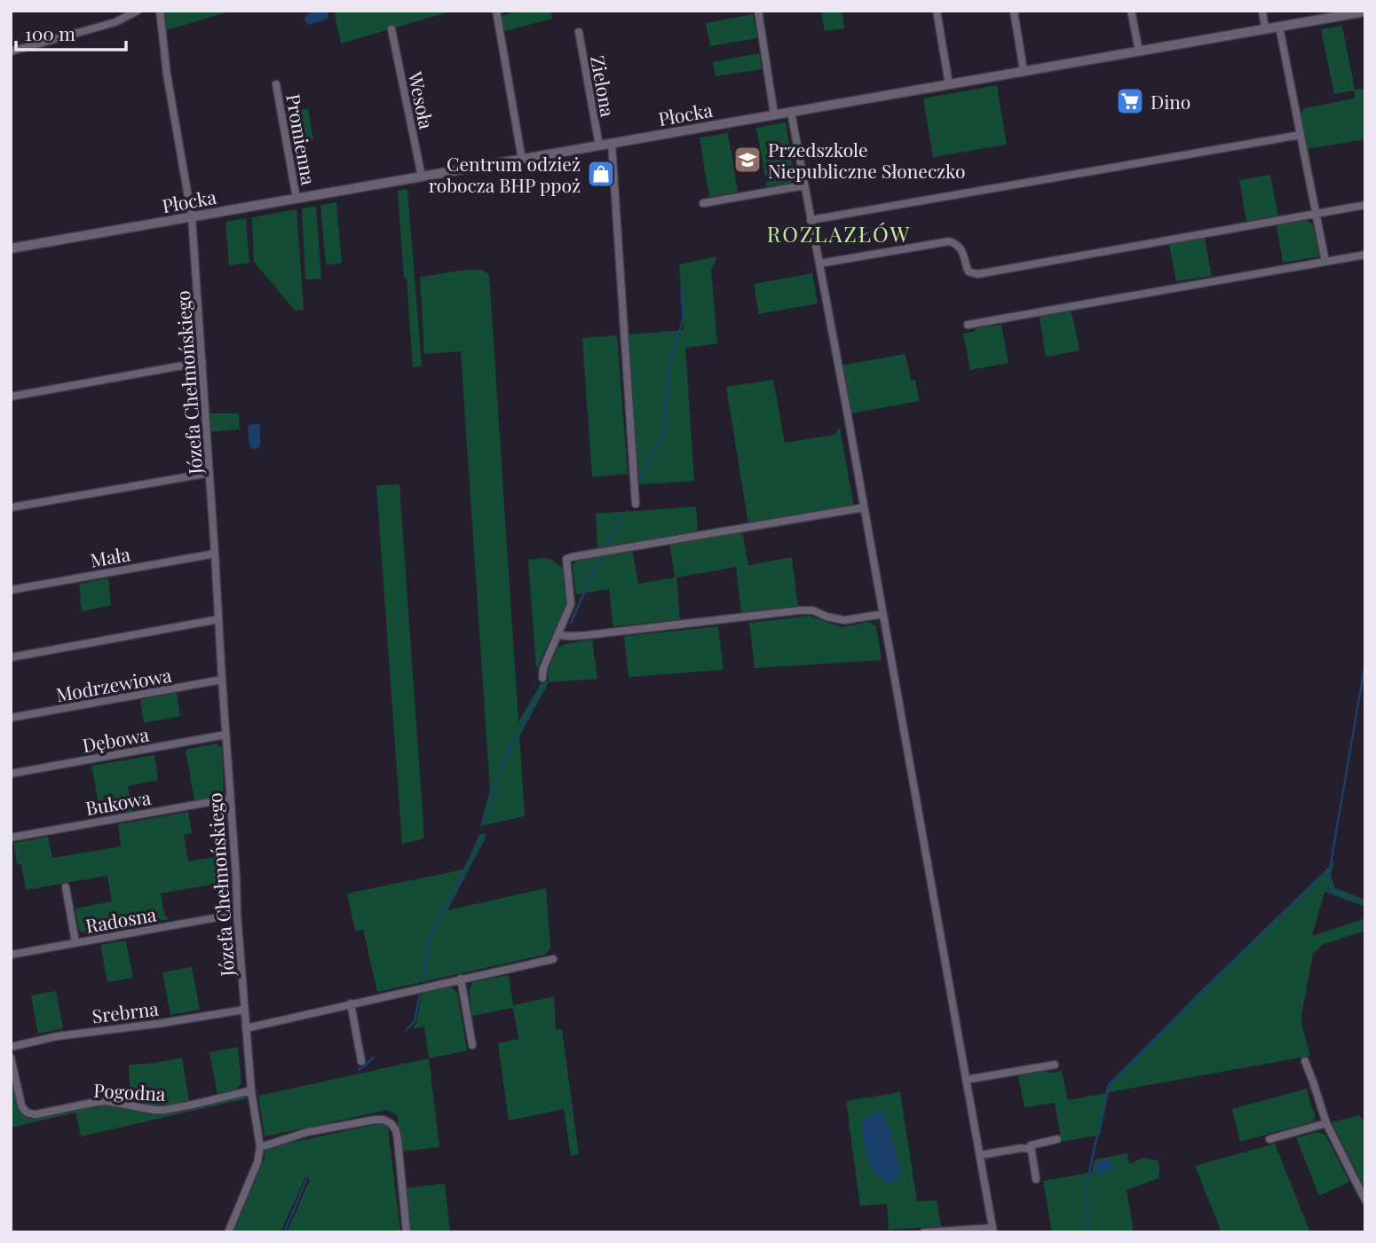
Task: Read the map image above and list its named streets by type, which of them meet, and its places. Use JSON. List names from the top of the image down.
{
  "streets": {
    "street": [
      "Zielona",
      "Wesoła",
      "Płocka",
      "Promienna",
      "Józefa Chełmońskiego",
      "Mała",
      "Modrzewiowa",
      "Dębowa",
      "Bukowa",
      "Radosna",
      "Srebrna",
      "Pogodna"
    ]
  },
  "crossings": [
    ["Zielona", "Płocka"],
    ["Wesoła", "Płocka"],
    ["Płocka", "Promienna"],
    ["Płocka", "Józefa Chełmońskiego"],
    ["Józefa Chełmońskiego", "Mała"],
    ["Józefa Chełmońskiego", "Modrzewiowa"],
    ["Józefa Chełmońskiego", "Dębowa"],
    ["Józefa Chełmońskiego", "Bukowa"],
    ["Józefa Chełmońskiego", "Radosna"],
    ["Józefa Chełmońskiego", "Srebrna"],
    ["Józefa Chełmońskiego", "Pogodna"]
  ],
  "districts": ["ROZLAZŁÓW"],
  "places": {
    "supermarket": ["Dino"],
    "school or university": ["Przedszkole Niepubliczne Słoneczko"],
    "shop": ["Centrum odzież robocza BHP ppoż"]
  },
  "scale_bar": "100 m"
}
